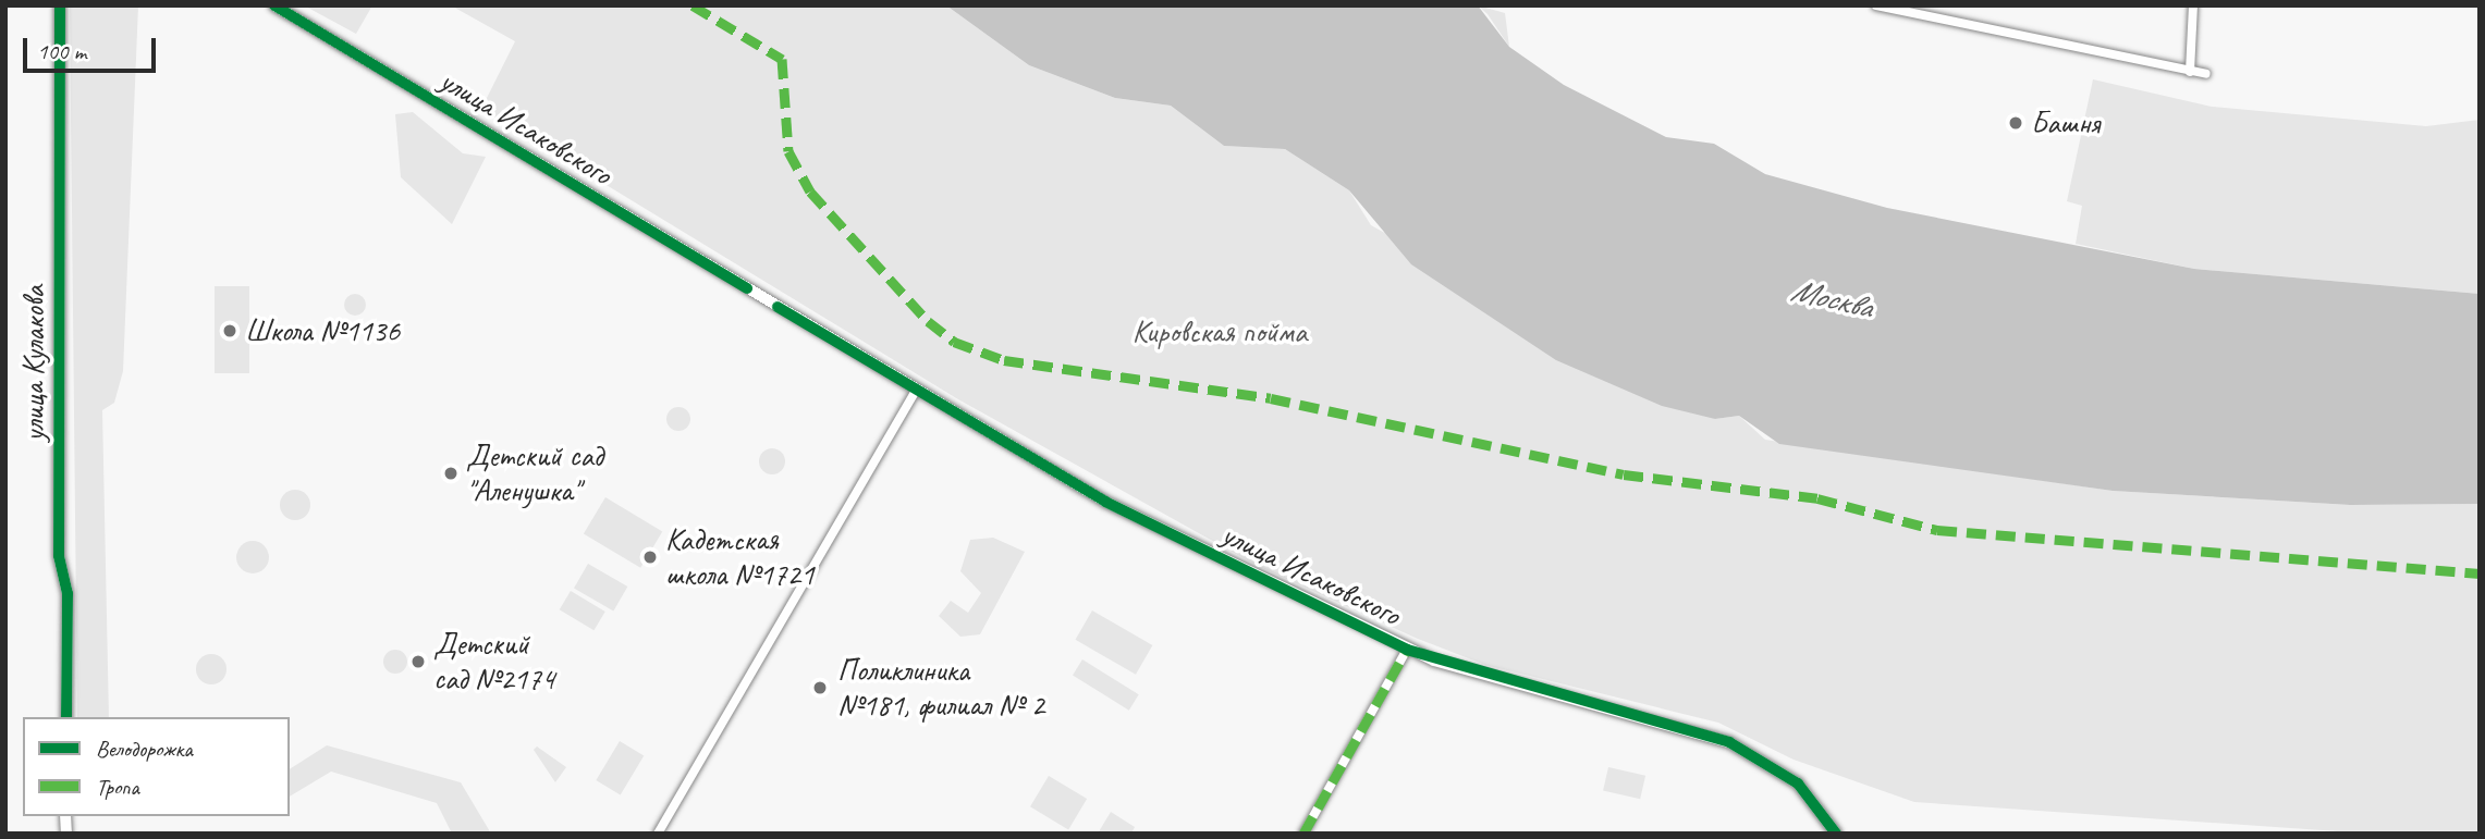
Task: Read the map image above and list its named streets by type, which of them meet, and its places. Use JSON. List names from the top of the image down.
{
  "streets": {
    "street": ["улица Исаковского", "улица Кулакова"]
  },
  "water": ["Москва"],
  "parks": ["Кировская пойма"],
  "places": [
    "Башня",
    "Школа №1136",
    "Детский сад \"Аленушка\"",
    "Кадетская школа №1721",
    "Детский сад №2174",
    "Поликлиника №181, филиал № 2"
  ],
  "legend": ["Велодорожка", "Тропа"],
  "scale_bar": "100 m"
}
